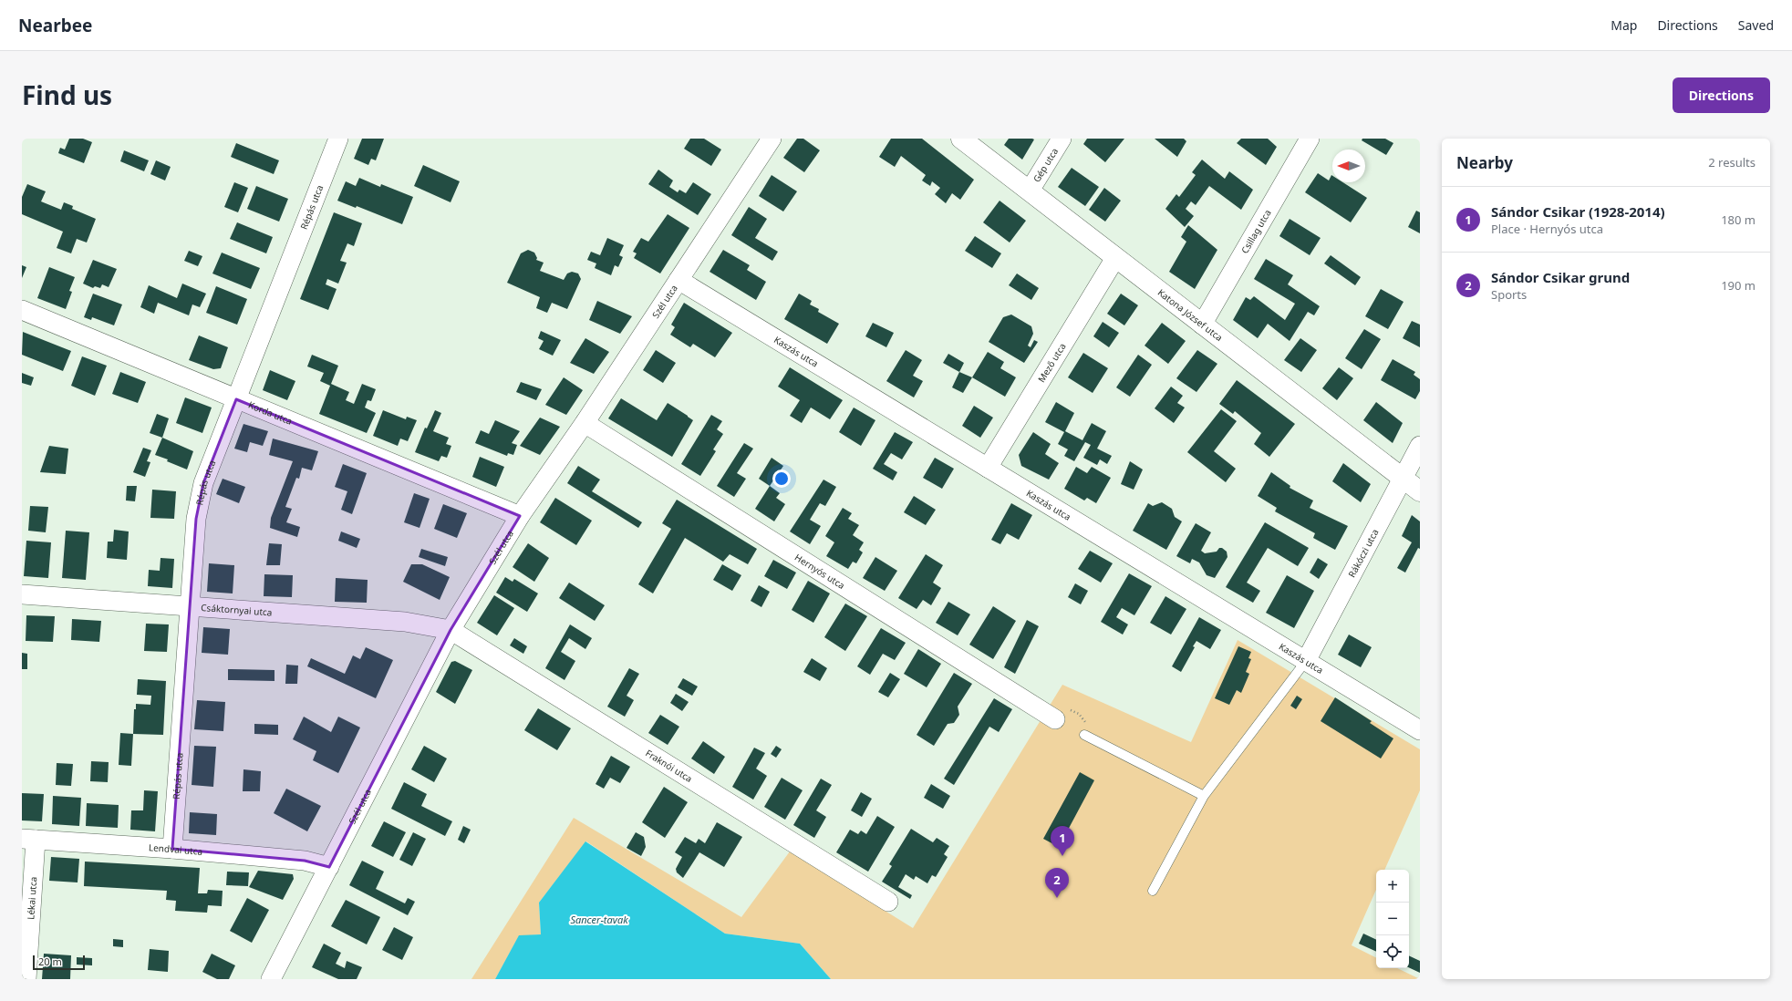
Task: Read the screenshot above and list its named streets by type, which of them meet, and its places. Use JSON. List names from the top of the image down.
{
  "streets": {
    "street": [
      "Gép utca",
      "Répás utca",
      "Csillag utca",
      "Szél utca",
      "Katona József utca",
      "Kaszás utca",
      "Mező utca",
      "Korda utca",
      "Rákóczi utca",
      "Hernyós utca",
      "Csáktornyai utca",
      "Fraknói utca",
      "Lendvai utca",
      "Lékai utca"
    ]
  },
  "crossings": [
    ["Gép utca", "Katona József utca"],
    ["Répás utca", "Korda utca"],
    ["Répás utca", "Csáktornyai utca"],
    ["Répás utca", "Lendvai utca"],
    ["Csillag utca", "Katona József utca"],
    ["Szél utca", "Kaszás utca"],
    ["Szél utca", "Korda utca"],
    ["Szél utca", "Hernyós utca"],
    ["Szél utca", "Csáktornyai utca"],
    ["Szél utca", "Fraknói utca"],
    ["Szél utca", "Lendvai utca"],
    ["Katona József utca", "Mező utca"],
    ["Katona József utca", "Rákóczi utca"],
    ["Kaszás utca", "Mező utca"],
    ["Kaszás utca", "Rákóczi utca"],
    ["Csáktornyai utca", "Fraknói utca"],
    ["Lendvai utca", "Lékai utca"]
  ],
  "water": ["Sancer-tavak"],
  "scale_bar": "20 m",
  "north": "left",
  "page": {
    "header": "Nearbee",
    "nav": ["Map", "Directions", "Saved"],
    "title": "Find us",
    "buttons": "Directions",
    "heading": ["Nearby", "2 results"],
    "list": [
      {
        "mark": "1",
        "name": "Sándor Csikar (1928-2014)",
        "note": "Place · Hernyós utca",
        "value": "180 m"
      },
      {
        "mark": "2",
        "name": "Sándor Csikar grund",
        "note": "Sports",
        "value": "190 m"
      }
    ],
    "pins": ["1", "2"],
    "map_buttons": ["+", "−"],
    "scale": "20 m"
  }
}
